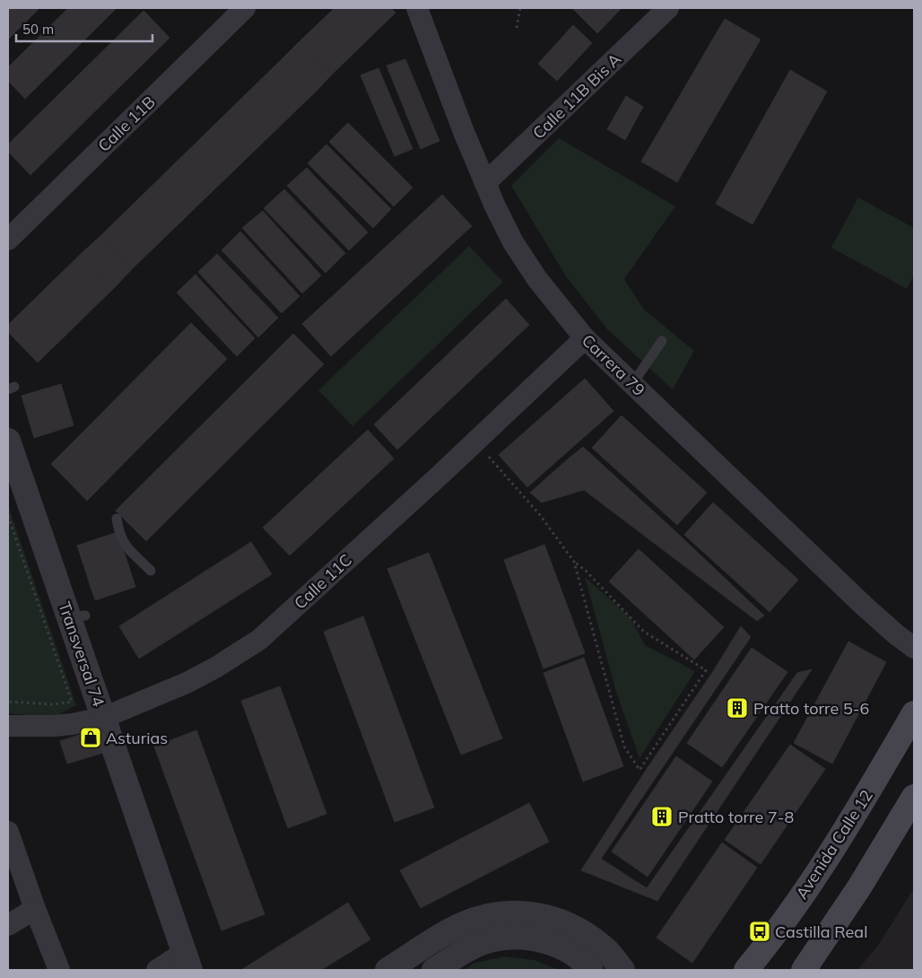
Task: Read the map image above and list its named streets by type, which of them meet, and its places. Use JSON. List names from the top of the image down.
{
  "streets": {
    "main road": ["Avenida Calle 12"],
    "street": [
      "Calle 11B Bis A",
      "Calle 11B",
      "Carrera 79",
      "Calle 11C",
      "Transversal 74"
    ]
  },
  "crossings": [
    ["Calle 11B Bis A", "Carrera 79"],
    ["Carrera 79", "Calle 11C"],
    ["Calle 11C", "Transversal 74"]
  ],
  "places": {
    "building": ["Pratto torre 5-6", "Pratto torre 7-8"],
    "shop": ["Asturias"],
    "bus stop": ["Castilla Real"]
  },
  "scale_bar": "50 m"
}
